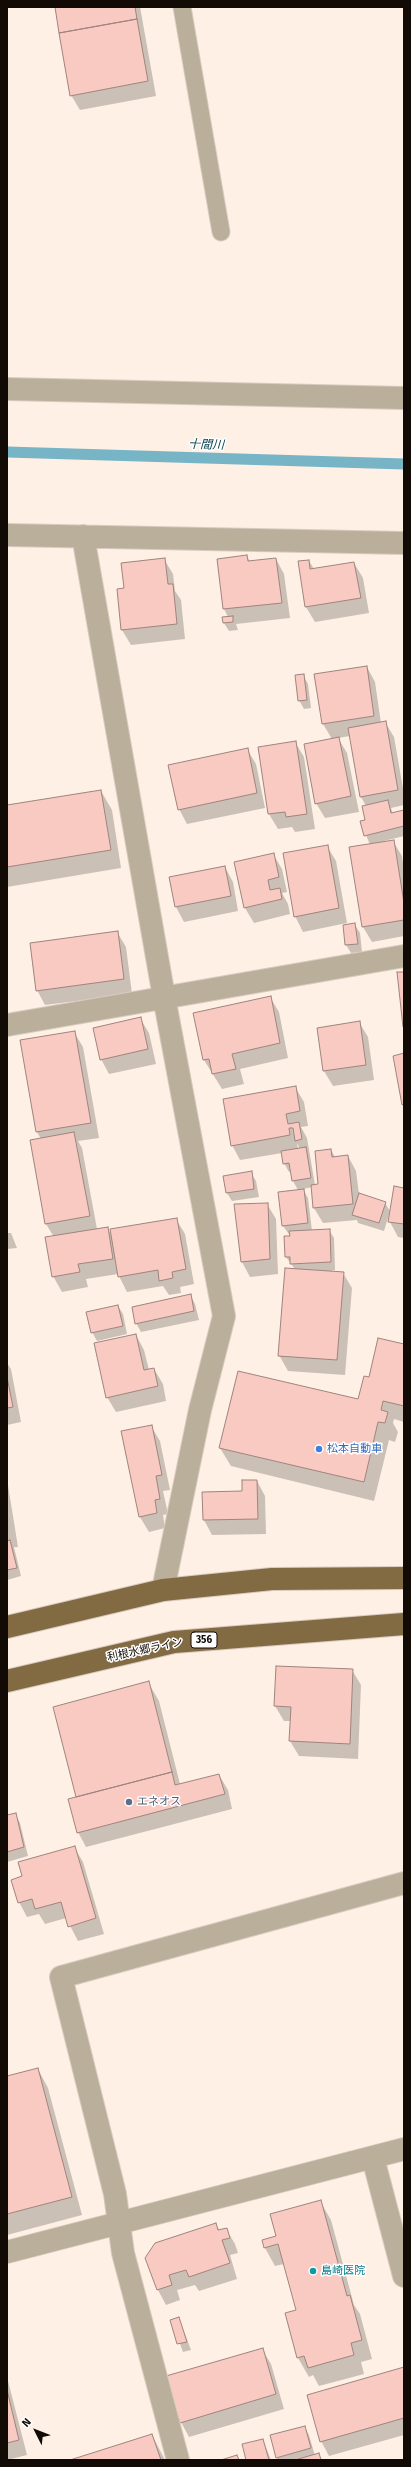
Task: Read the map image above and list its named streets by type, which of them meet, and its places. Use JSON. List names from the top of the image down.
{
  "streets": {
    "highway": ["356", "利根水郷ライン"]
  },
  "water": ["十間川"],
  "places": ["松本自動車", "エネオス", "島崎医院"],
  "north": "top left"
}
